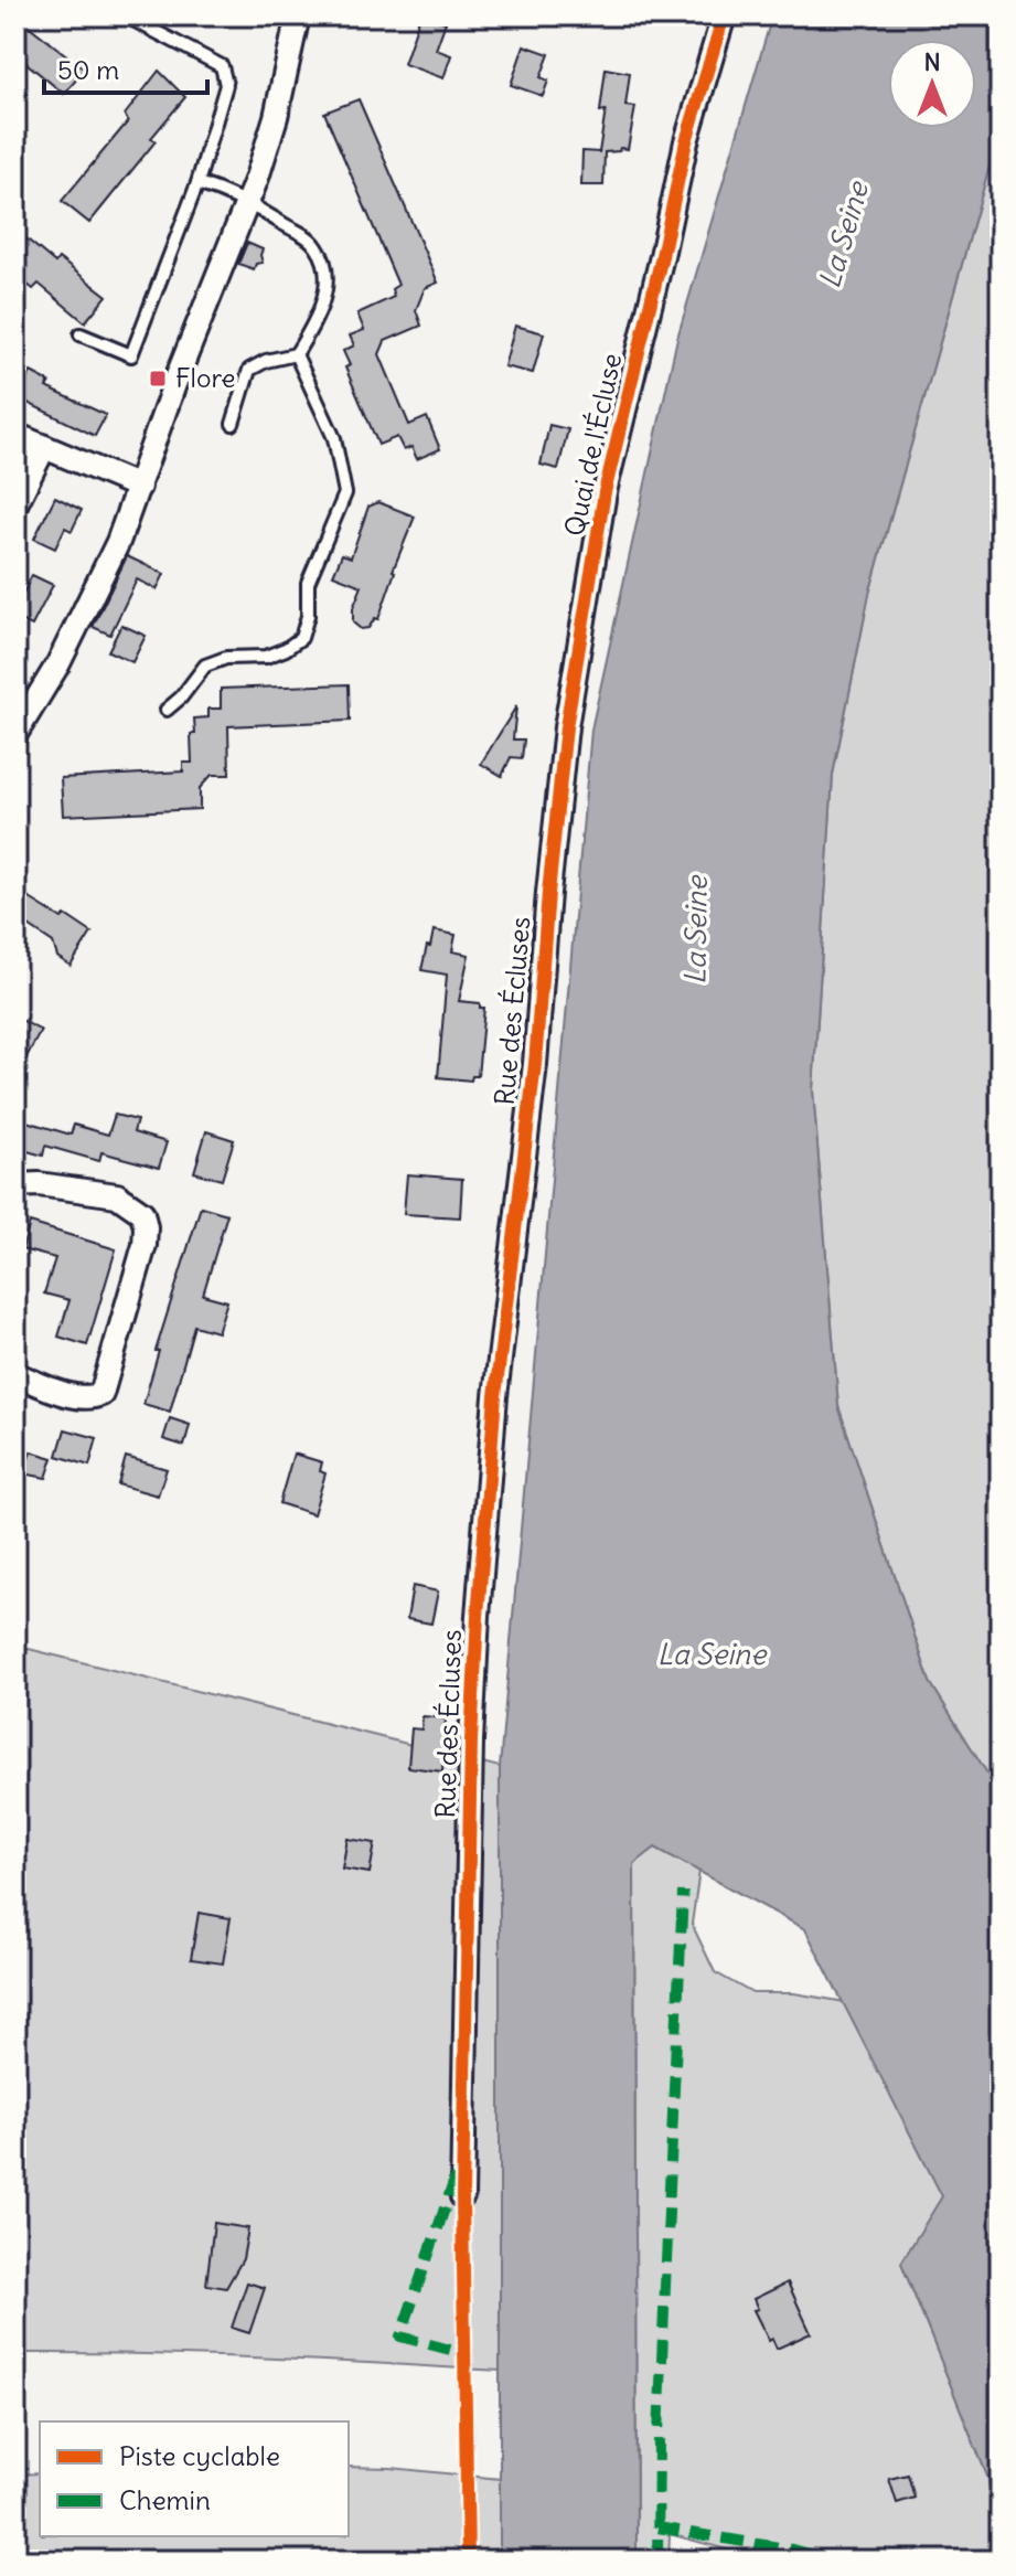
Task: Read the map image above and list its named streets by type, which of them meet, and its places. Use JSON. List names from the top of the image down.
{
  "streets": {
    "street": ["Quai de l'Écluse", "Rue des Écluses"]
  },
  "crossings": [
    ["Quai de l'Écluse", "Rue des Écluses"]
  ],
  "water": ["La Seine"],
  "places": {
    "transit": ["Flore"]
  },
  "legend": ["Piste cyclable", "Chemin"],
  "scale_bar": "50 m",
  "north": "top"
}
